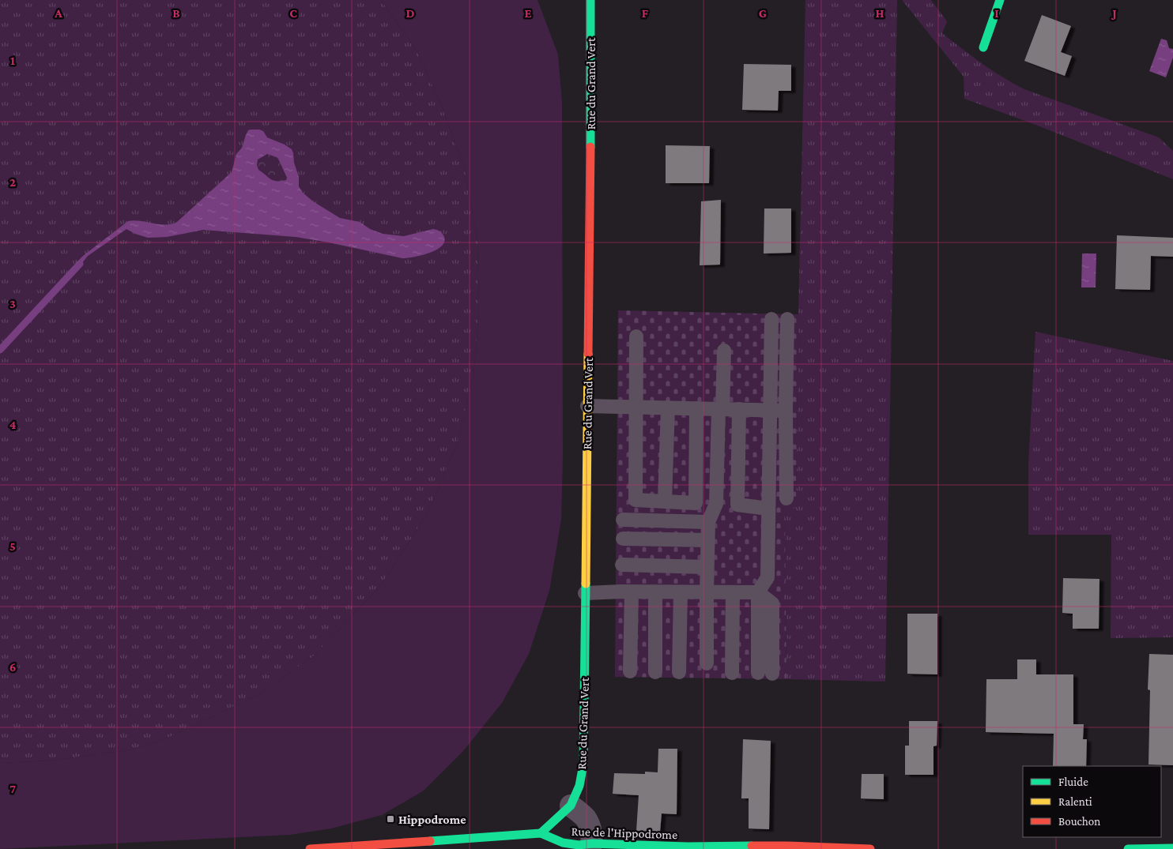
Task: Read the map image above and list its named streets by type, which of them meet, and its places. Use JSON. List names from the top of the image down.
{
  "streets": {
    "main road": ["Rue du Grand Vert", "Rue de l'Hippodrome"]
  },
  "crossings": [
    ["Rue du Grand Vert", "Rue de l'Hippodrome"]
  ],
  "places": {
    "transit": ["Hippodrome"]
  },
  "legend": ["Fluide", "Ralenti", "Bouchon"],
  "grid": {
    "columns": [
      "A",
      "B",
      "C",
      "D",
      "E",
      "F",
      "G",
      "H",
      "I",
      "J"
    ],
    "rows": [
      "1",
      "2",
      "3",
      "4",
      "5",
      "6",
      "7"
    ]
  }
}
